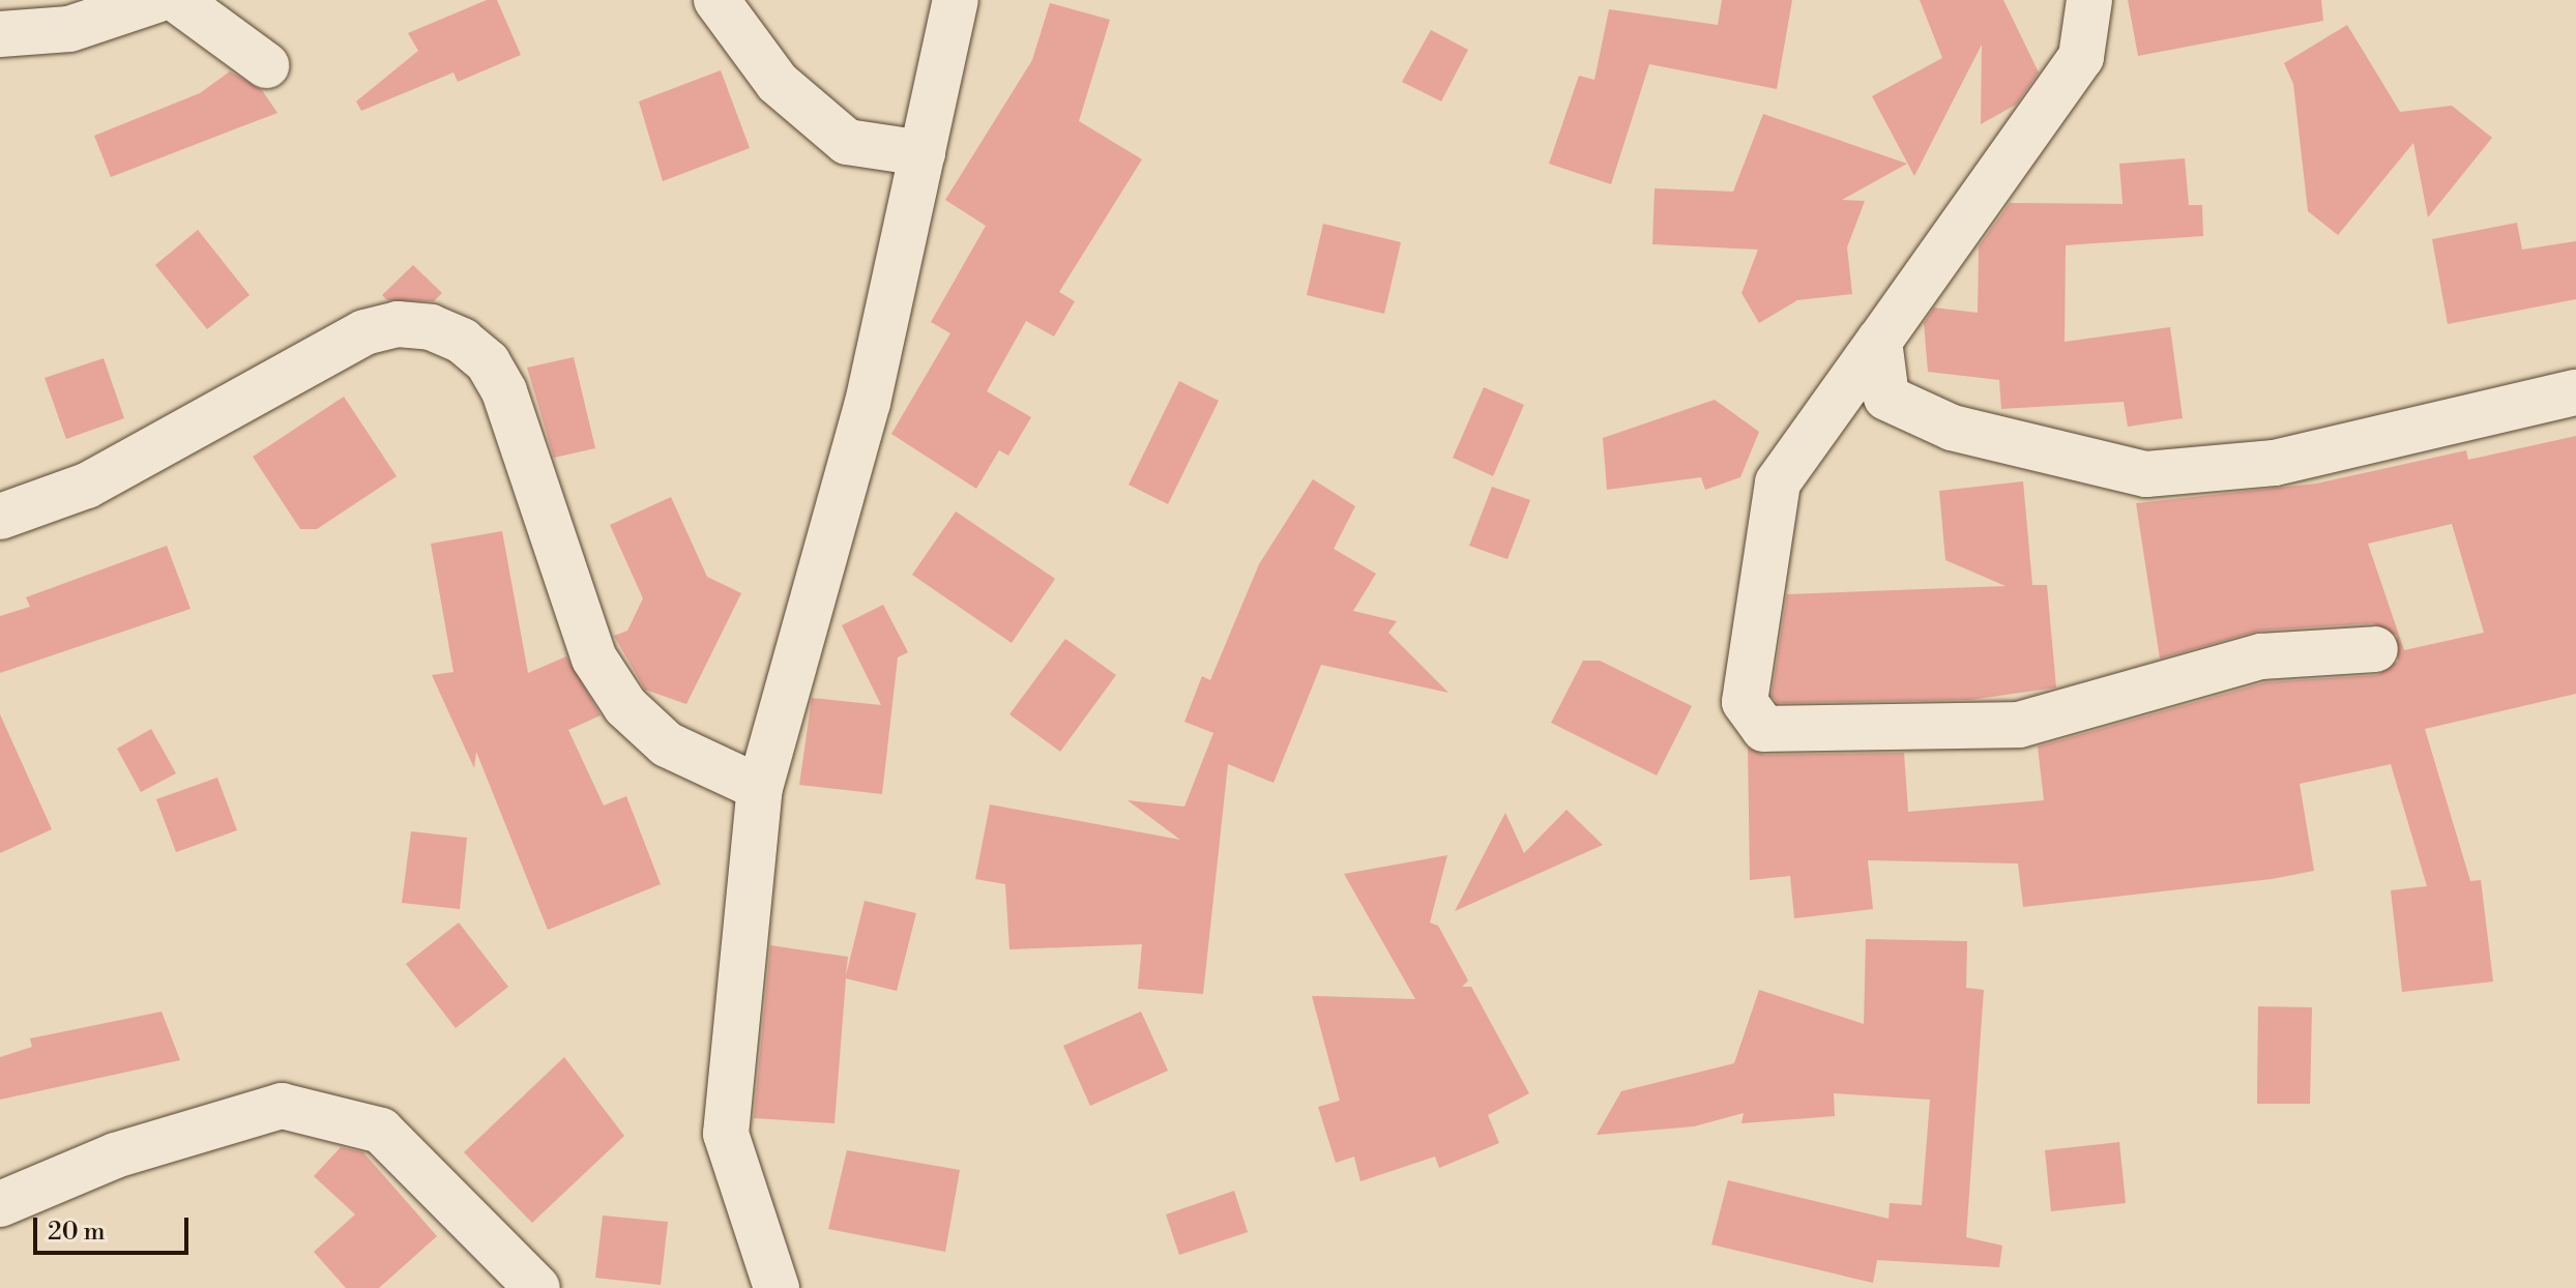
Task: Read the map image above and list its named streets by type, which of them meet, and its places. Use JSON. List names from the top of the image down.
{
  "scale_bar": "20 m"
}
